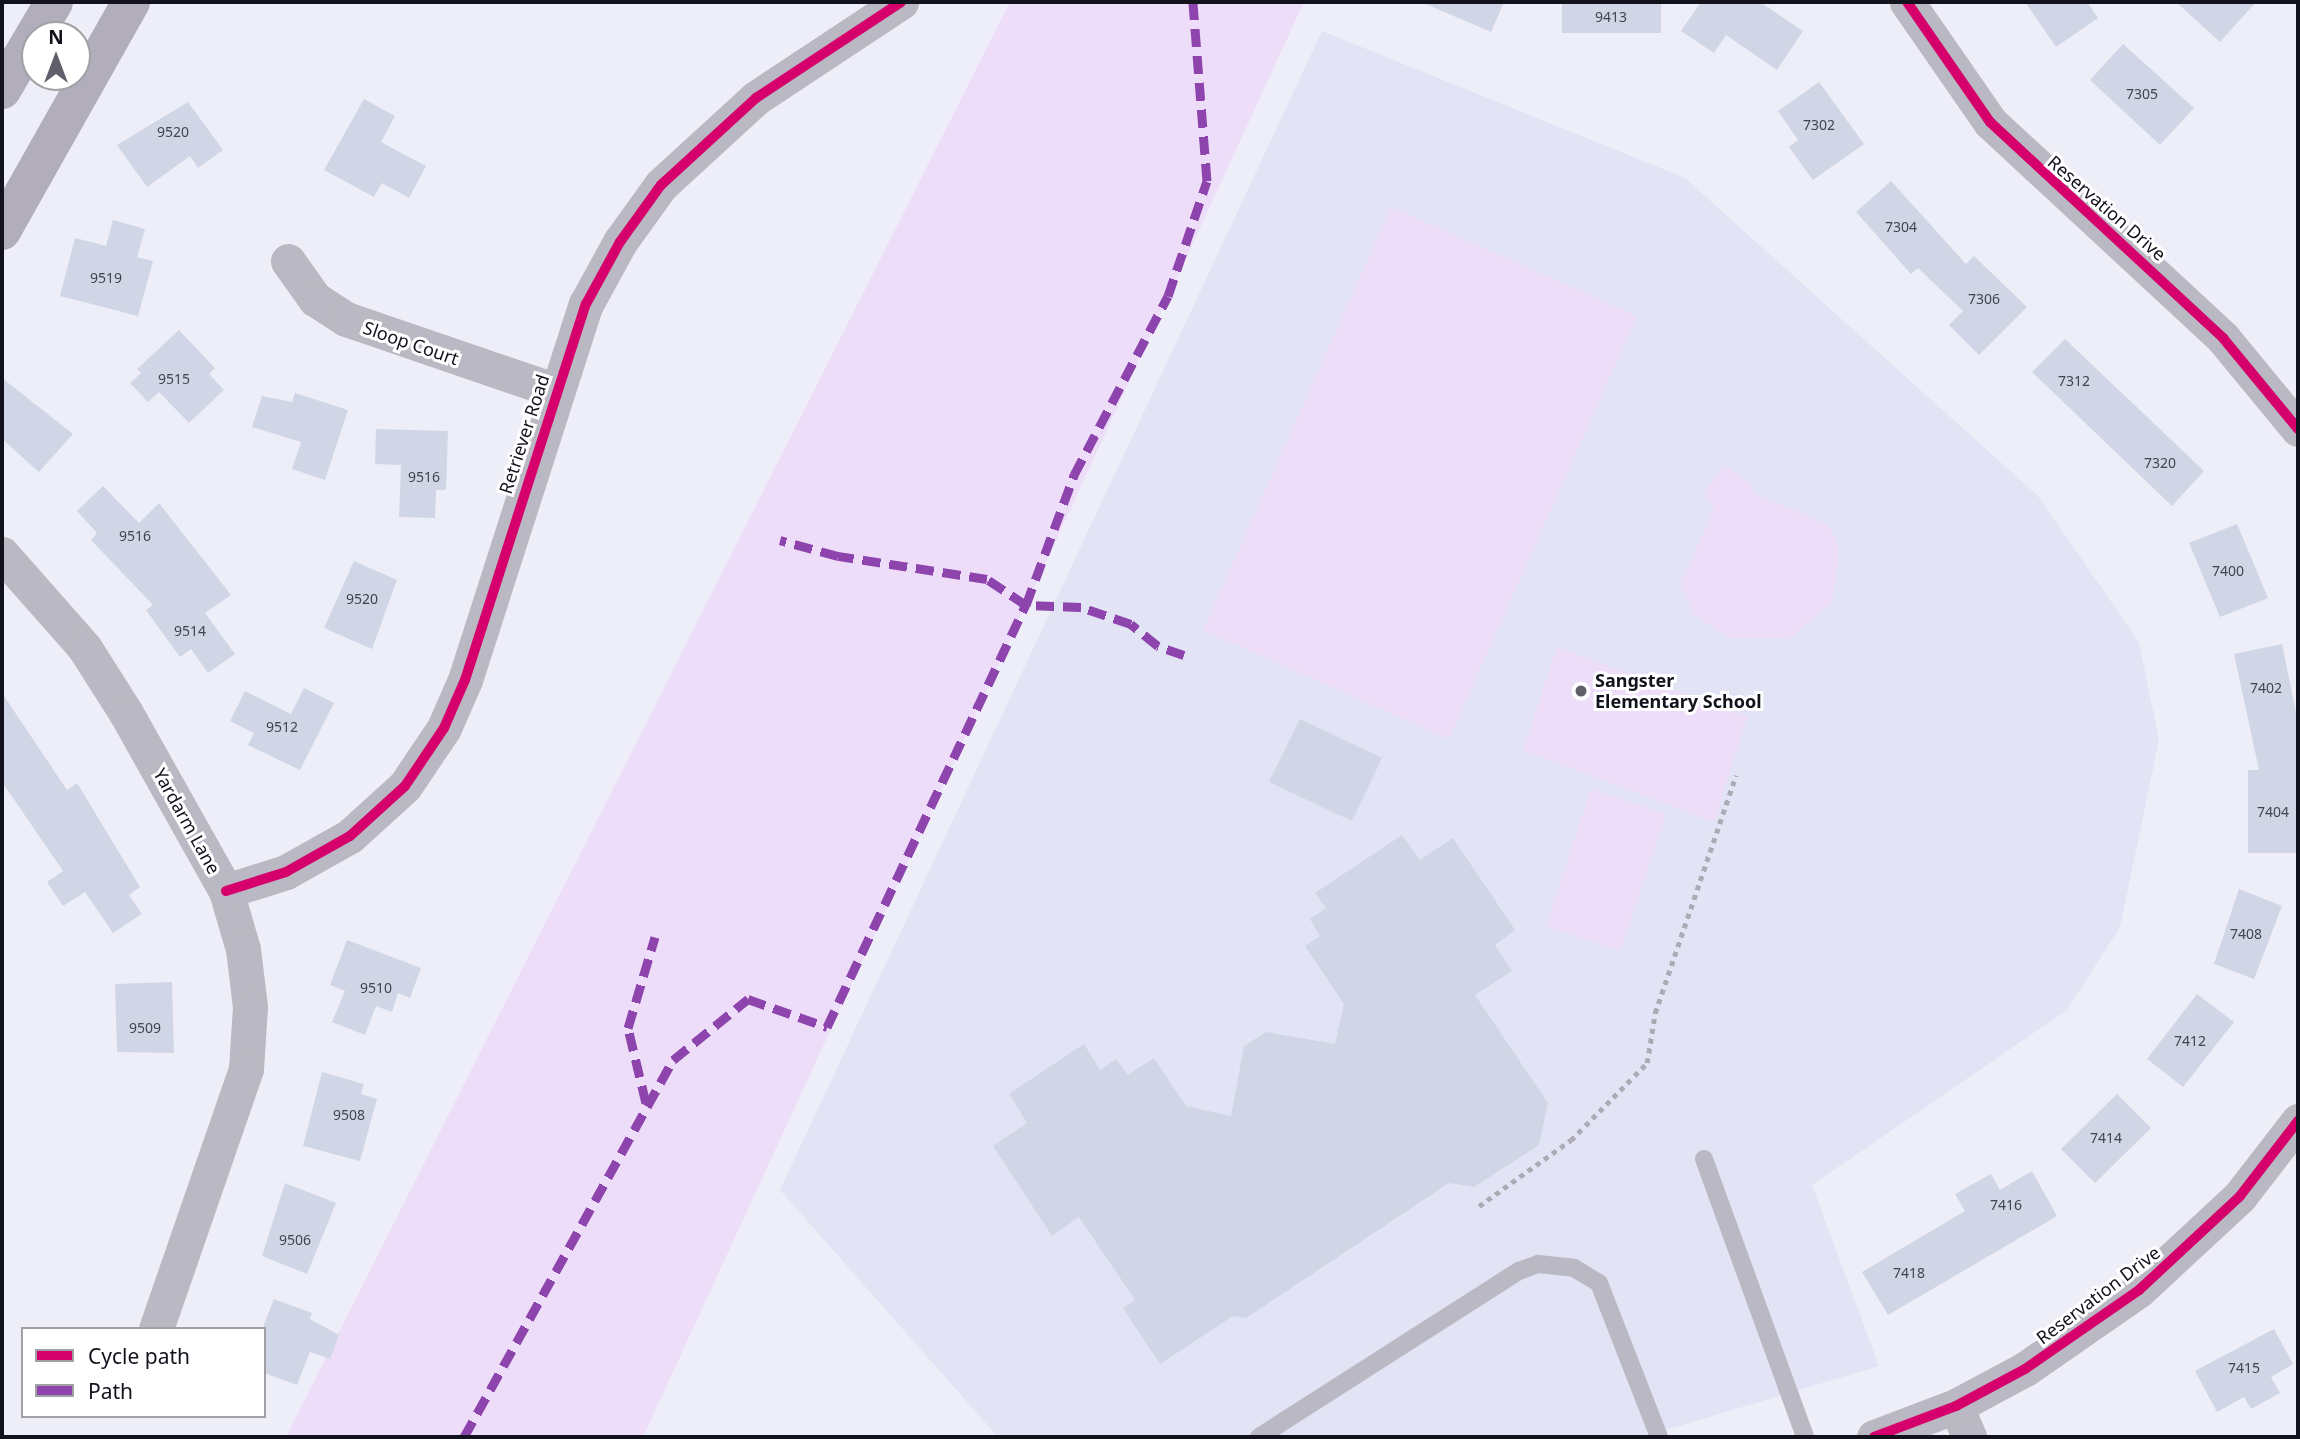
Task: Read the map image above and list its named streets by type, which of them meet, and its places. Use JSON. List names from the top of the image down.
{
  "streets": {
    "street": [
      "Reservation Drive",
      "Sloop Court",
      "Retriever Road",
      "Yardarm Lane"
    ]
  },
  "crossings": [
    ["Sloop Court", "Retriever Road"],
    ["Retriever Road", "Yardarm Lane"]
  ],
  "places": ["Sangster Elementary School"],
  "house_numbers": [
    "9413",
    "7305",
    "7302",
    "9520",
    "7304",
    "9519",
    "7306",
    "9515",
    "7312",
    "7320",
    "9516",
    "9516",
    "7400",
    "9520",
    "9514",
    "7402",
    "9512",
    "7404",
    "7408",
    "9510",
    "9509",
    "7412",
    "9508",
    "7414",
    "7416",
    "9506",
    "7418",
    "7415"
  ],
  "legend": ["Cycle path", "Path"],
  "north": "top"
}
